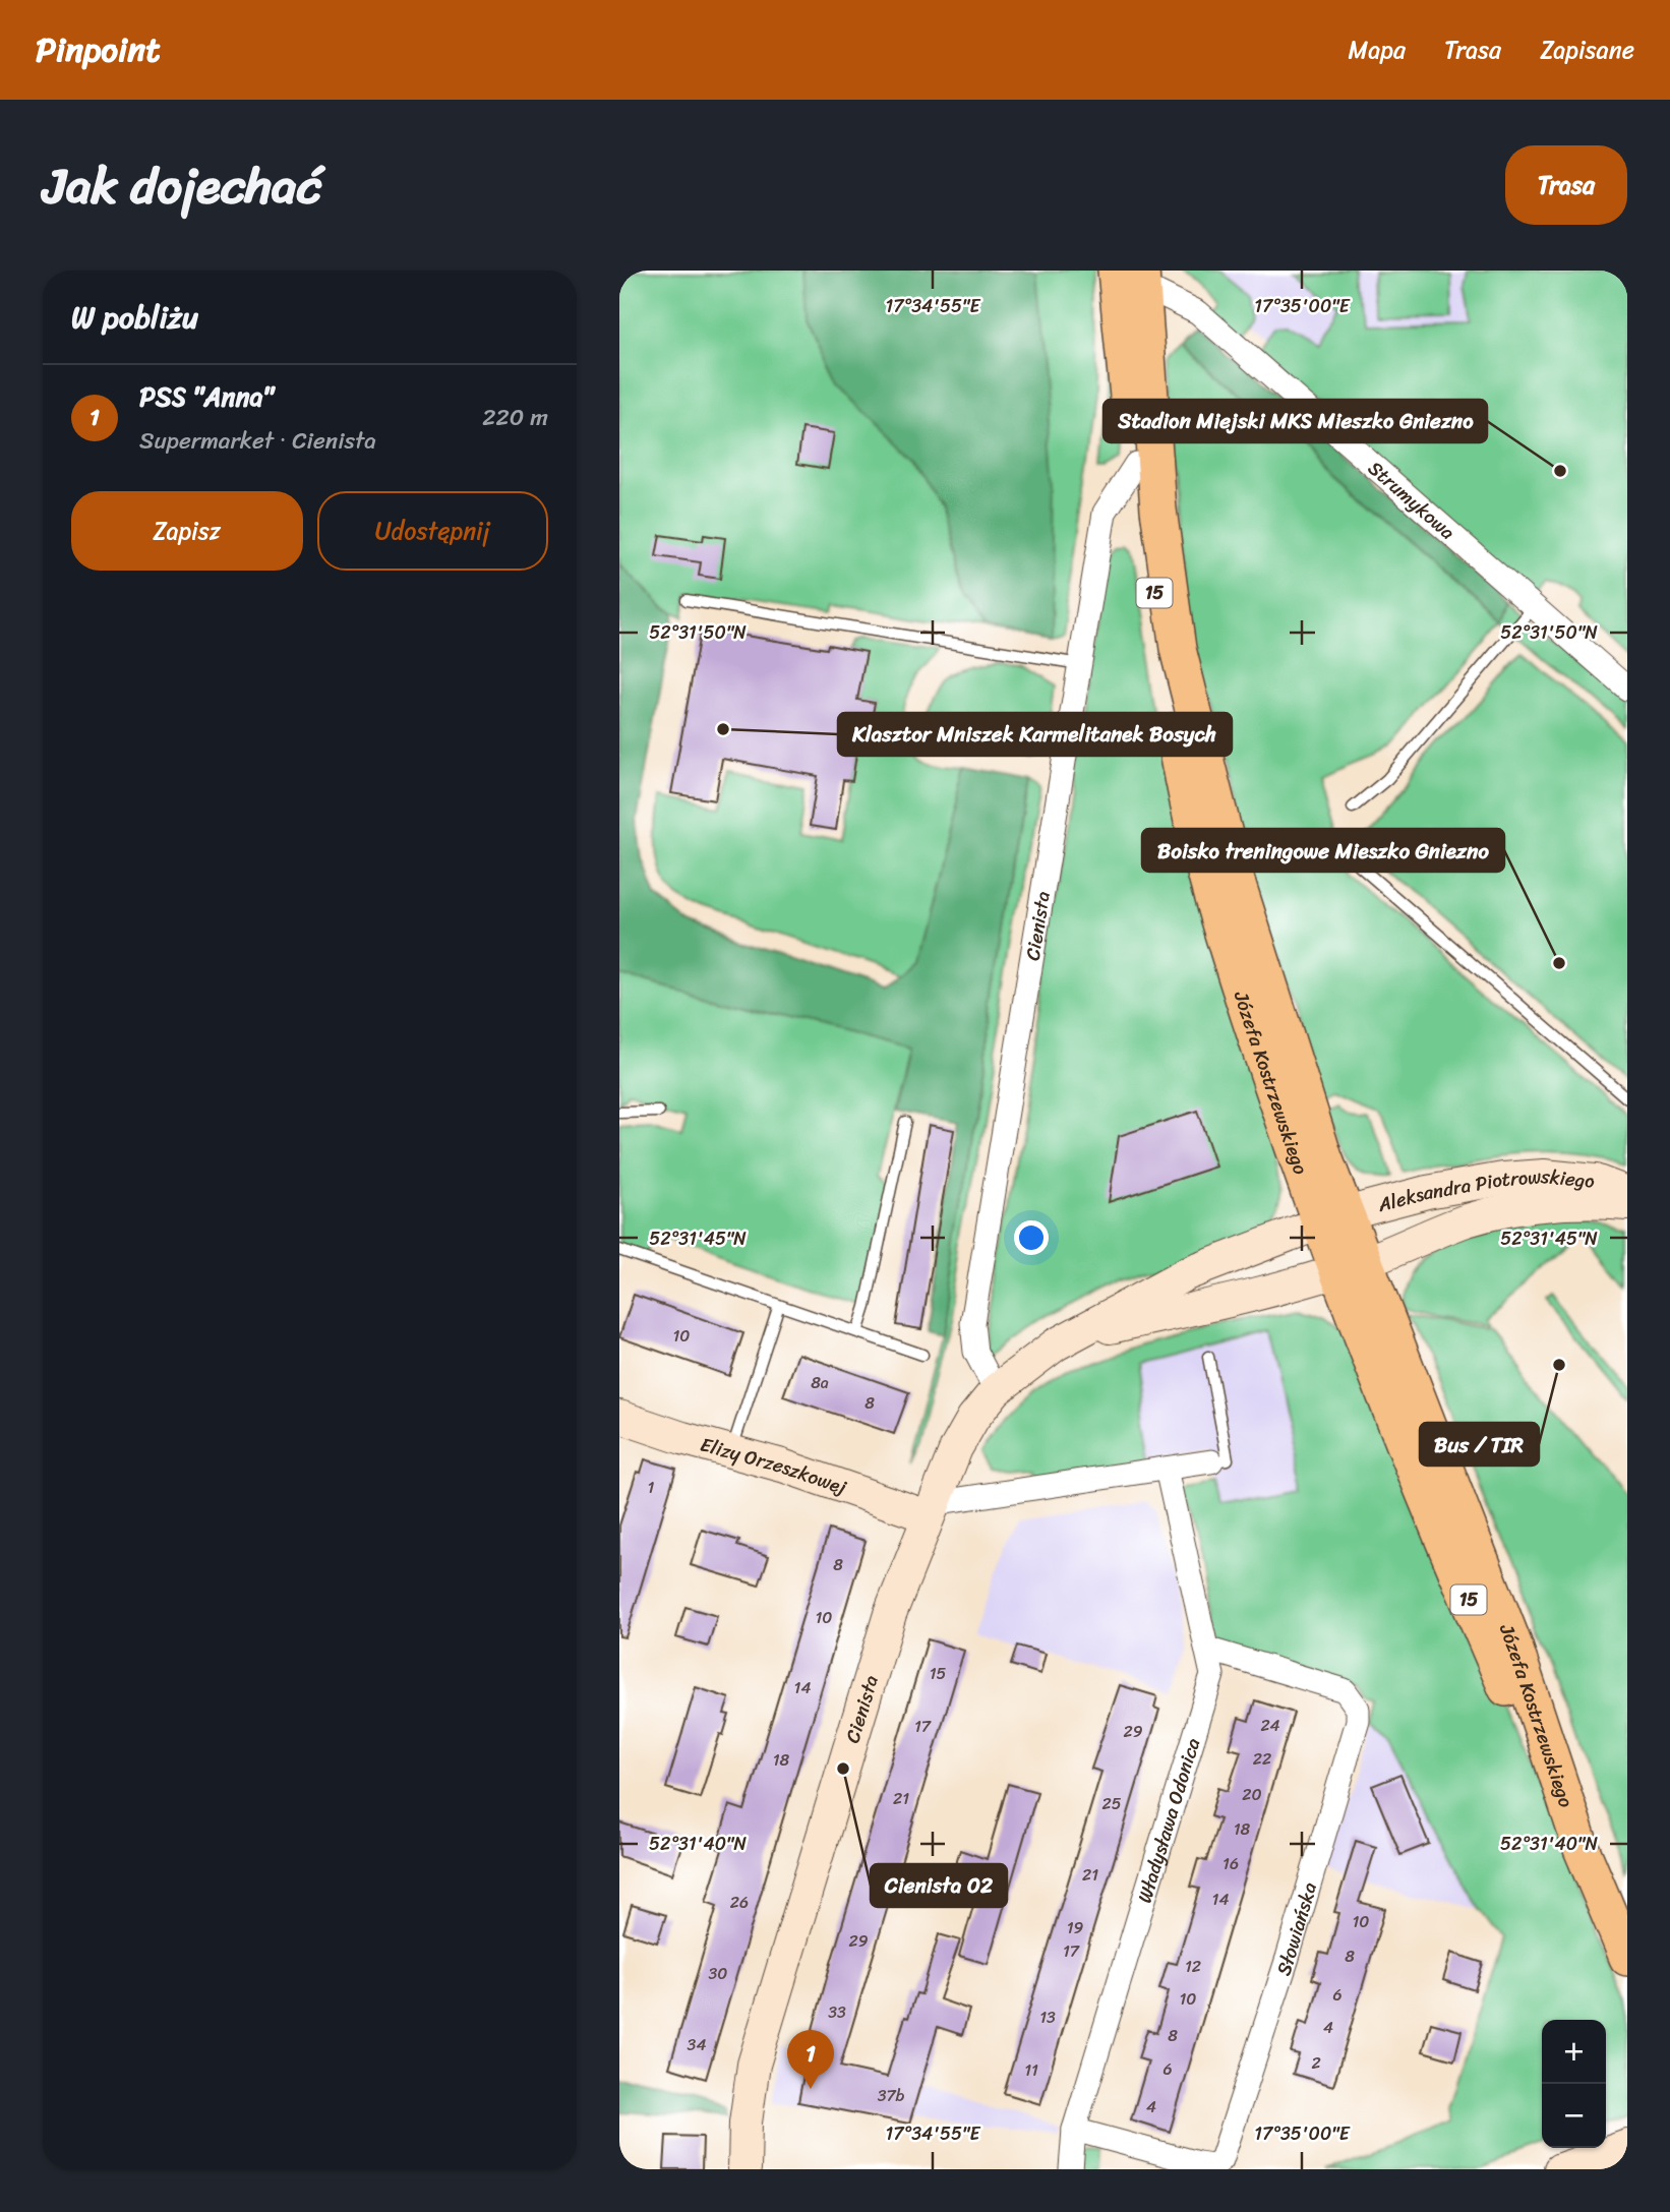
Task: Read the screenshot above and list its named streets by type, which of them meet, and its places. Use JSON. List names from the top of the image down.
{
  "streets": {
    "main road": ["15", "Józefa Kostrzewskiego"],
    "street": [
      "Strumykowa",
      "Cienista",
      "Aleksandra Piotrowskiego",
      "Elizy Orzeszkowej",
      "Władysława Odonica",
      "Słowiańska"
    ]
  },
  "crossings": [
    ["Strumykowa", "Józefa Kostrzewskiego"],
    ["Cienista", "Józefa Kostrzewskiego"],
    ["Cienista", "Aleksandra Piotrowskiego"],
    ["Cienista", "Elizy Orzeszkowej"],
    ["Józefa Kostrzewskiego", "Aleksandra Piotrowskiego"],
    ["Władysława Odonica", "Słowiańska"]
  ],
  "places": [
    "Stadion Miejski MKS Mieszko Gniezno",
    "Klasztor Mniszek Karmelitanek Bosych",
    "Boisko treningowe Mieszko Gniezno",
    "Bus / TIR",
    "Cienista 02"
  ],
  "house_numbers": [
    "10",
    "8a",
    "8",
    "1",
    "8",
    "10",
    "15",
    "14",
    "24",
    "17",
    "29",
    "22",
    "18",
    "20",
    "21",
    "25",
    "18",
    "16",
    "21",
    "14",
    "26",
    "10",
    "19",
    "29",
    "17",
    "8",
    "12",
    "30",
    "6",
    "10",
    "33",
    "13",
    "4",
    "8",
    "34",
    "2",
    "6",
    "11",
    "37b",
    "4"
  ],
  "page": {
    "header": "Pinpoint",
    "nav": ["Mapa", "Trasa", "Zapisane"],
    "title": "Jak dojechać",
    "buttons": [
      "Trasa",
      ["Zapisz", "Udostępnij"]
    ],
    "heading": "W pobliżu",
    "list": [
      {
        "mark": "1",
        "name": "PSS \"Anna\"",
        "note": "Supermarket · Cienista",
        "value": "220 m"
      }
    ],
    "map_buttons": ["+", "−"],
    "pins": "1"
  },
  "coordinates": [
    "17°34'55\"E",
    "17°35'00\"E",
    "52°31'50\"N",
    "52°31'45\"N",
    "52°31'40\"N"
  ]
}
